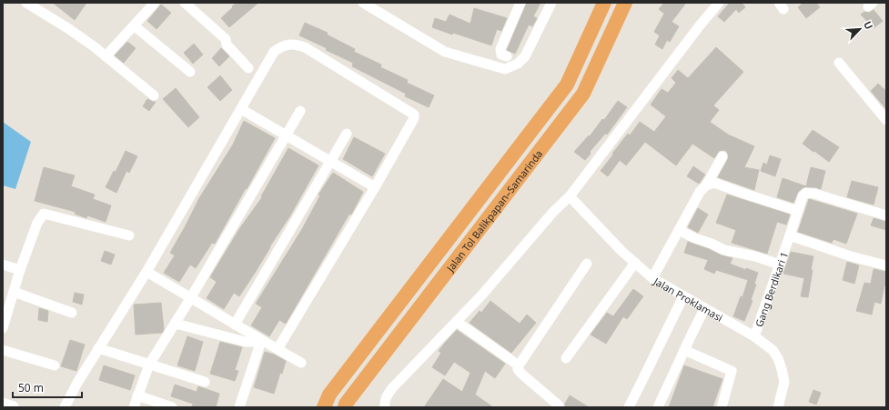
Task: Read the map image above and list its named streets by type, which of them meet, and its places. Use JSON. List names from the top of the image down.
{
  "streets": {
    "highway": ["Jalan Tol Balikpapan–Samarinda"],
    "street": ["Gang Berdikari 1", "Jalan Proklamasi"]
  },
  "crossings": [
    ["Gang Berdikari 1", "Jalan Proklamasi"]
  ],
  "scale_bar": "50 m",
  "north": "top right"
}
